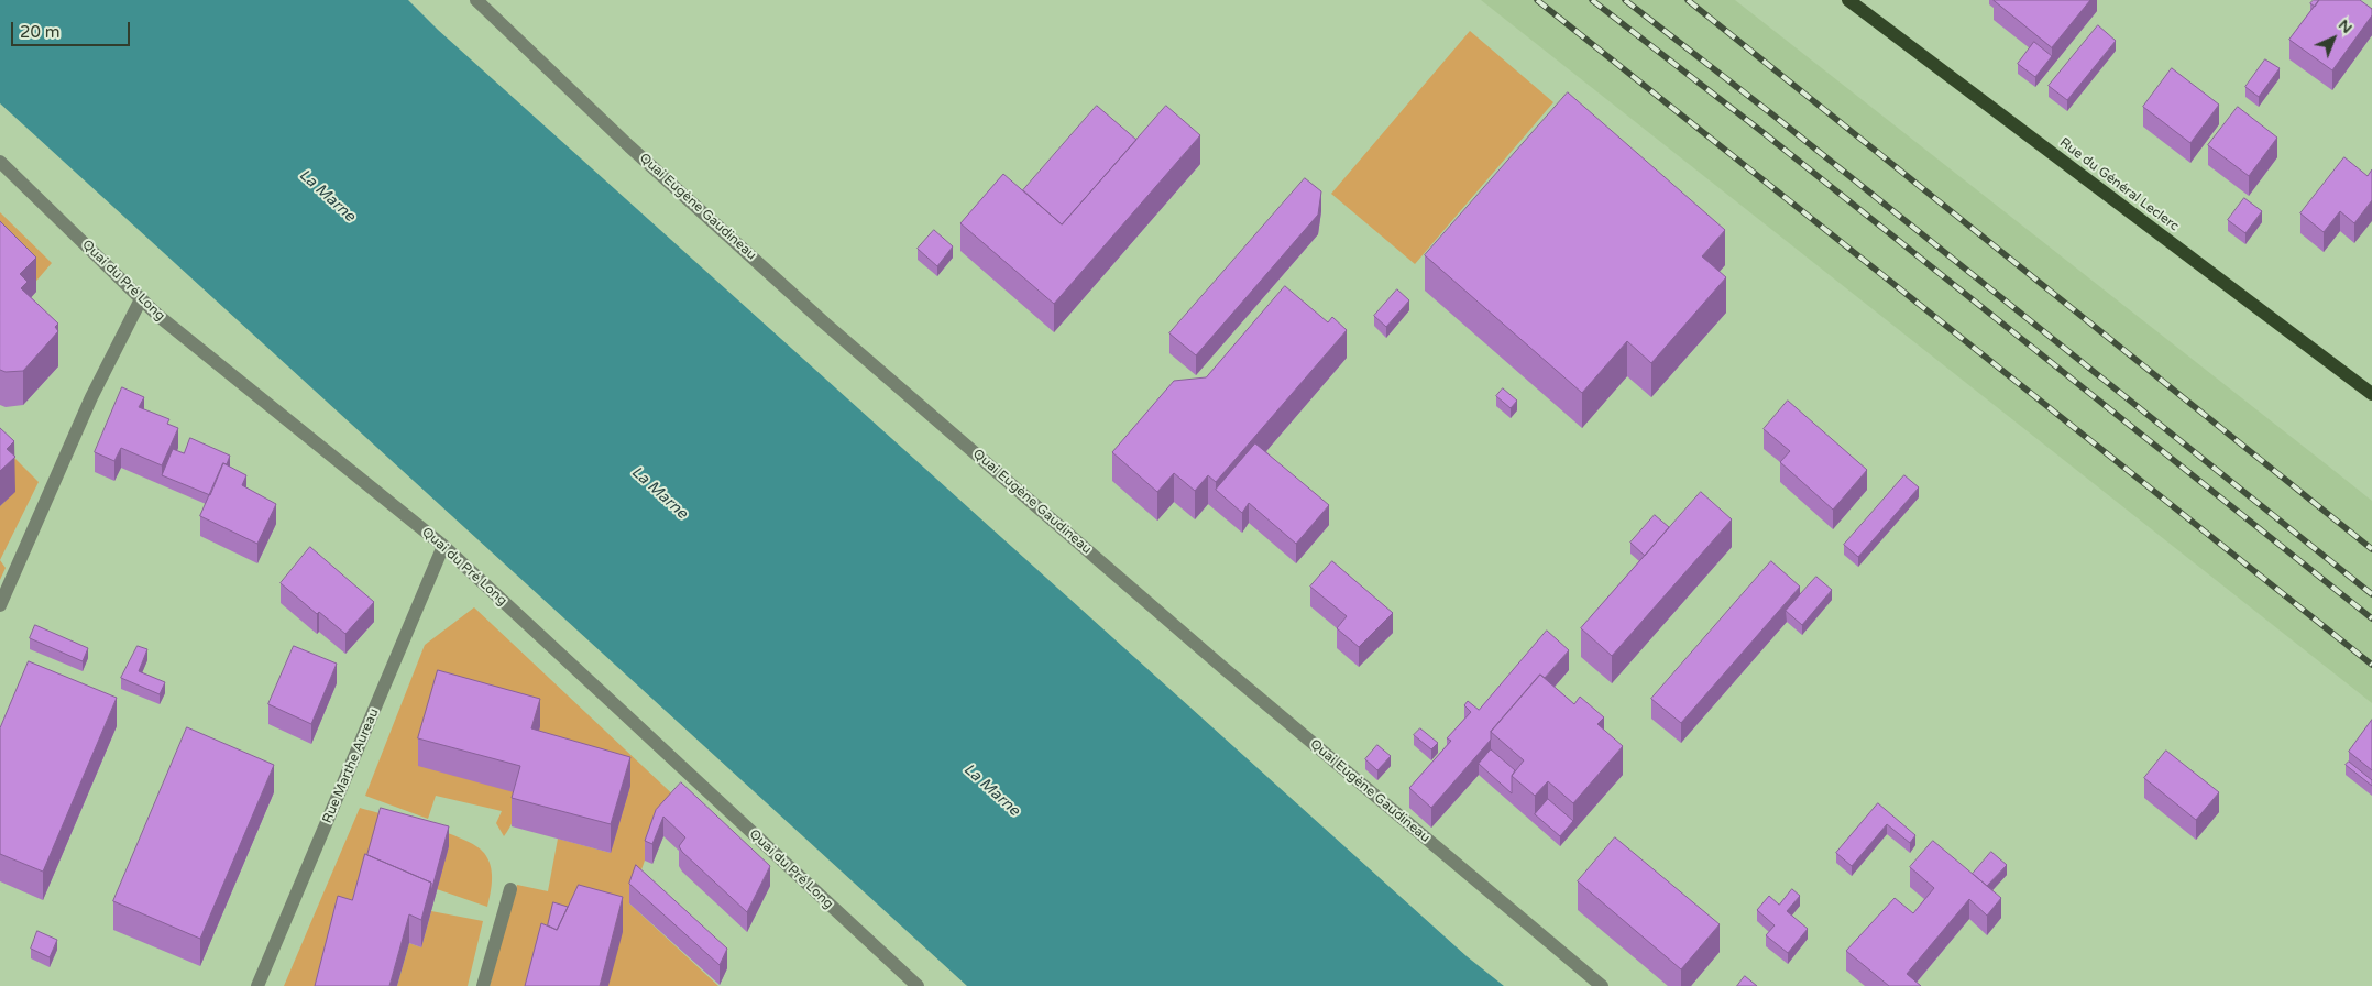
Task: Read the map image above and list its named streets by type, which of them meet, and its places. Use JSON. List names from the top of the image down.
{
  "streets": {
    "main road": ["Rue du Général Leclerc"],
    "street": ["Quai Eugène Gaudineau", "Quai du Pré Long", "Rue Marthe Aureau"]
  },
  "crossings": [
    ["Quai du Pré Long", "Rue Marthe Aureau"]
  ],
  "water": ["La Marne"],
  "scale_bar": "20 m",
  "north": "top right"
}
